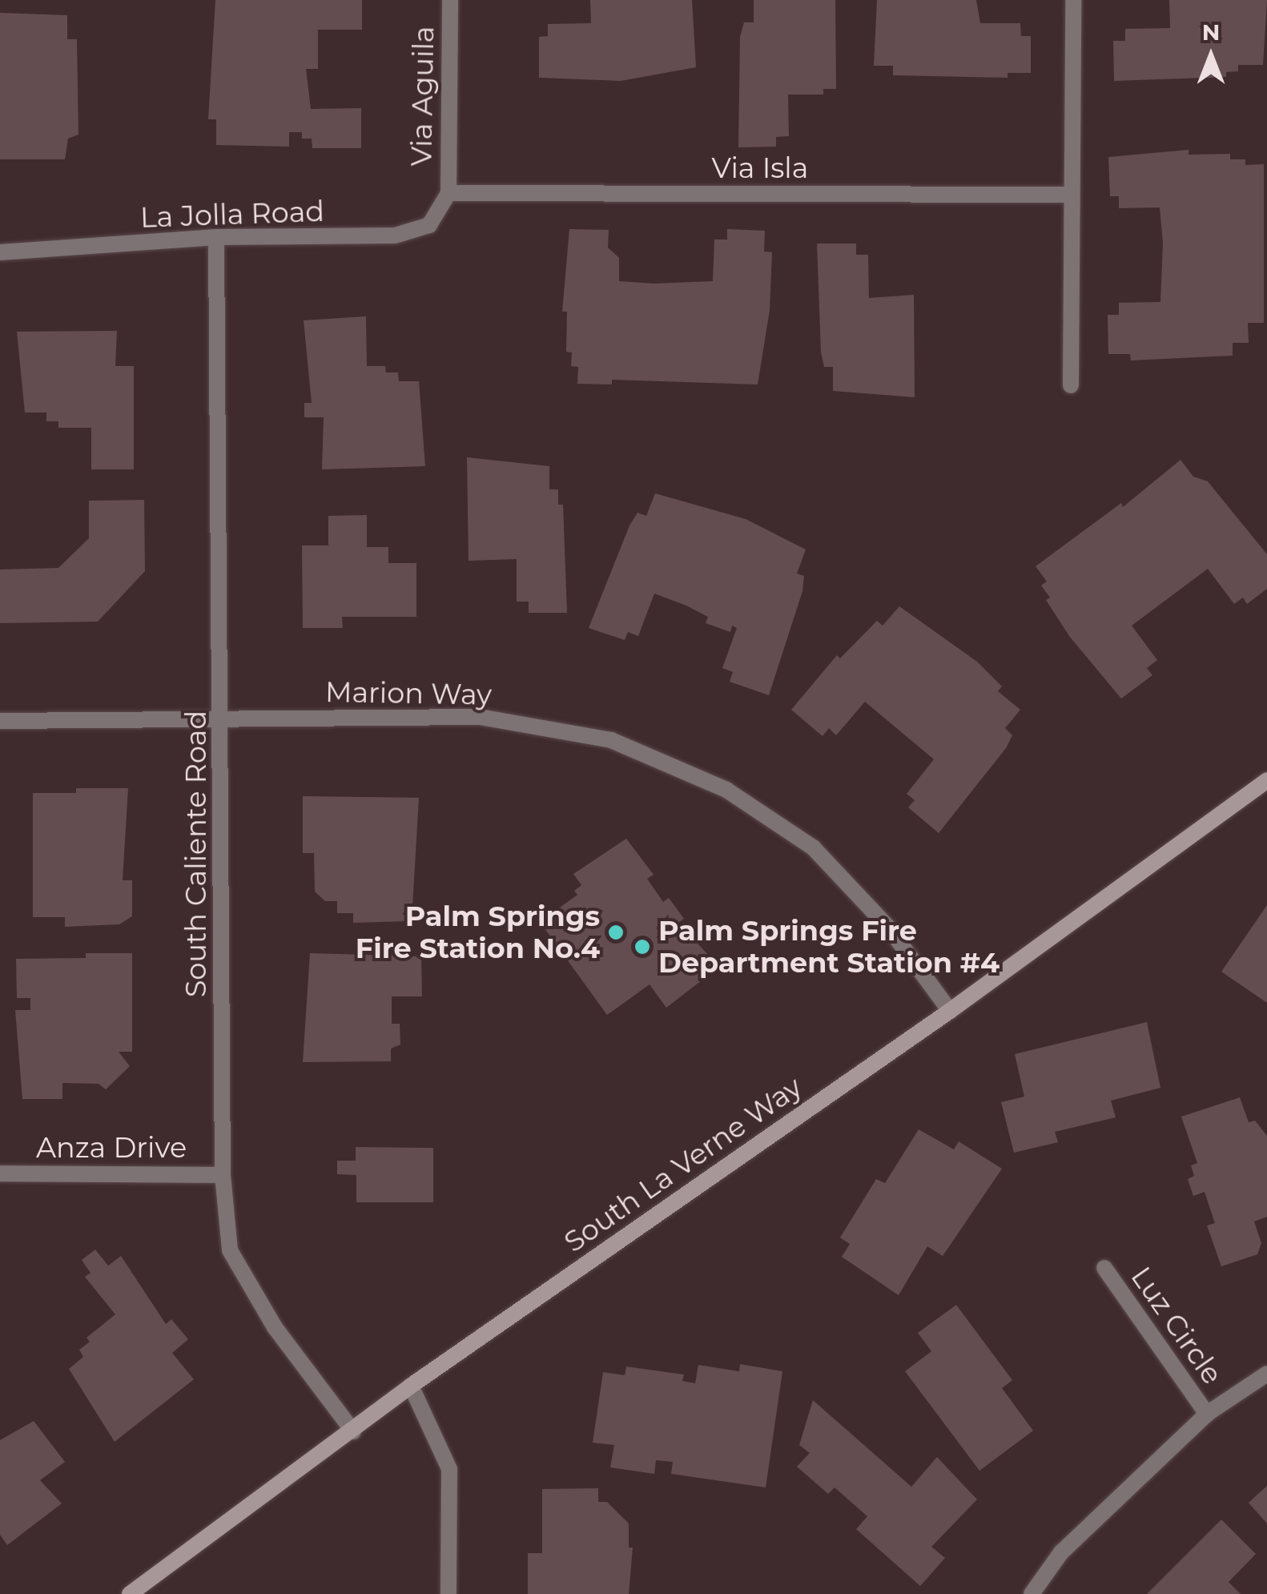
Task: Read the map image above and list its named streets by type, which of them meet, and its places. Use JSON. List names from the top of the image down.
{
  "streets": {
    "street": [
      "Via Aguila",
      "Via Isla",
      "La Jolla Road",
      "Marion Way",
      "South Caliente Road",
      "Anza Drive",
      "South La Verne Way",
      "Luz Circle"
    ]
  },
  "crossings": [
    ["Via Aguila", "Via Isla"],
    ["Via Aguila", "La Jolla Road"],
    ["Via Isla", "La Jolla Road"],
    ["La Jolla Road", "South Caliente Road"],
    ["Marion Way", "South Caliente Road"],
    ["Marion Way", "South La Verne Way"],
    ["South Caliente Road", "Anza Drive"],
    ["South Caliente Road", "South La Verne Way"]
  ],
  "places": ["Palm Springs Fire Station No.4", "Palm Springs Fire Department Station #4"],
  "north": "top"
}
